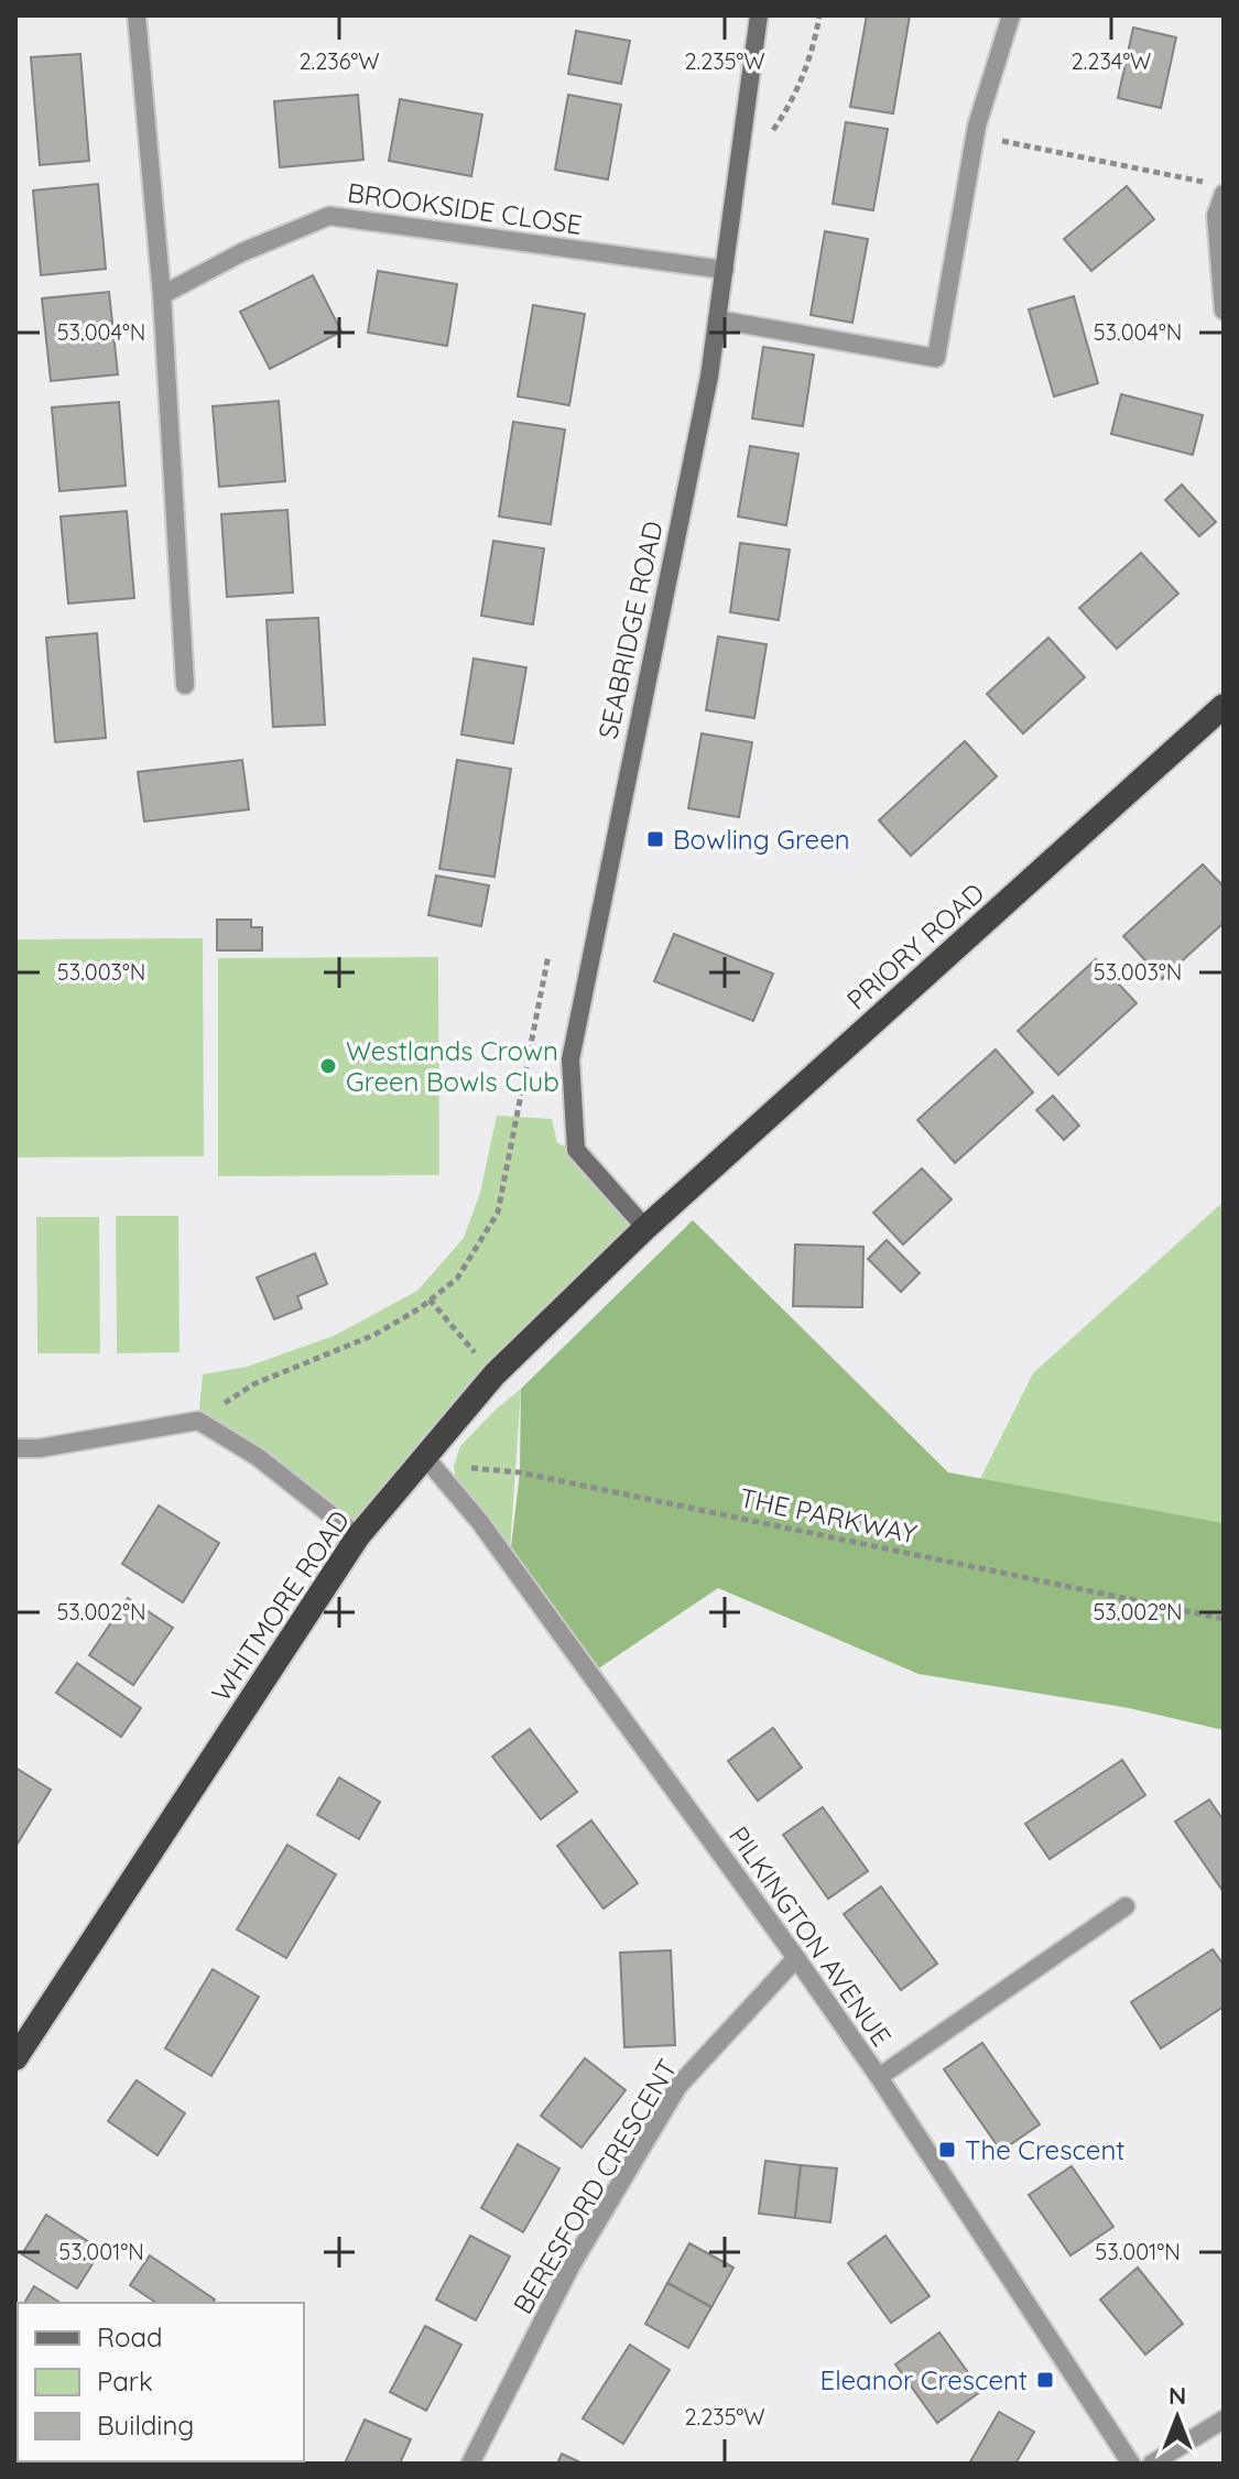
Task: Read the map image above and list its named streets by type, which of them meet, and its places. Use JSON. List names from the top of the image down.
{
  "streets": {
    "highway": ["PRIORY ROAD", "WHITMORE ROAD"],
    "main road": ["SEABRIDGE ROAD"],
    "street": ["BROOKSIDE CLOSE", "PILKINGTON AVENUE", "BERESFORD CRESCENT"],
    "path": ["THE PARKWAY"]
  },
  "crossings": [
    ["BROOKSIDE CLOSE", "SEABRIDGE ROAD"],
    ["SEABRIDGE ROAD", "PRIORY ROAD"],
    ["SEABRIDGE ROAD", "WHITMORE ROAD"],
    ["PRIORY ROAD", "WHITMORE ROAD"],
    ["THE PARKWAY", "WHITMORE ROAD"],
    ["THE PARKWAY", "PILKINGTON AVENUE"],
    ["WHITMORE ROAD", "PILKINGTON AVENUE"],
    ["PILKINGTON AVENUE", "BERESFORD CRESCENT"]
  ],
  "places": {
    "transit": ["Bowling Green", "The Crescent", "Eleanor Crescent"],
    "other": ["Westlands Crown Green Bowls Club"]
  },
  "legend": ["Road", "Park", "Building"],
  "north": "top",
  "coordinates": [
    "2.236°W",
    "2.235°W",
    "2.234°W",
    "53.004°N",
    "53.003°N",
    "53.002°N",
    "53.001°N"
  ]
}
